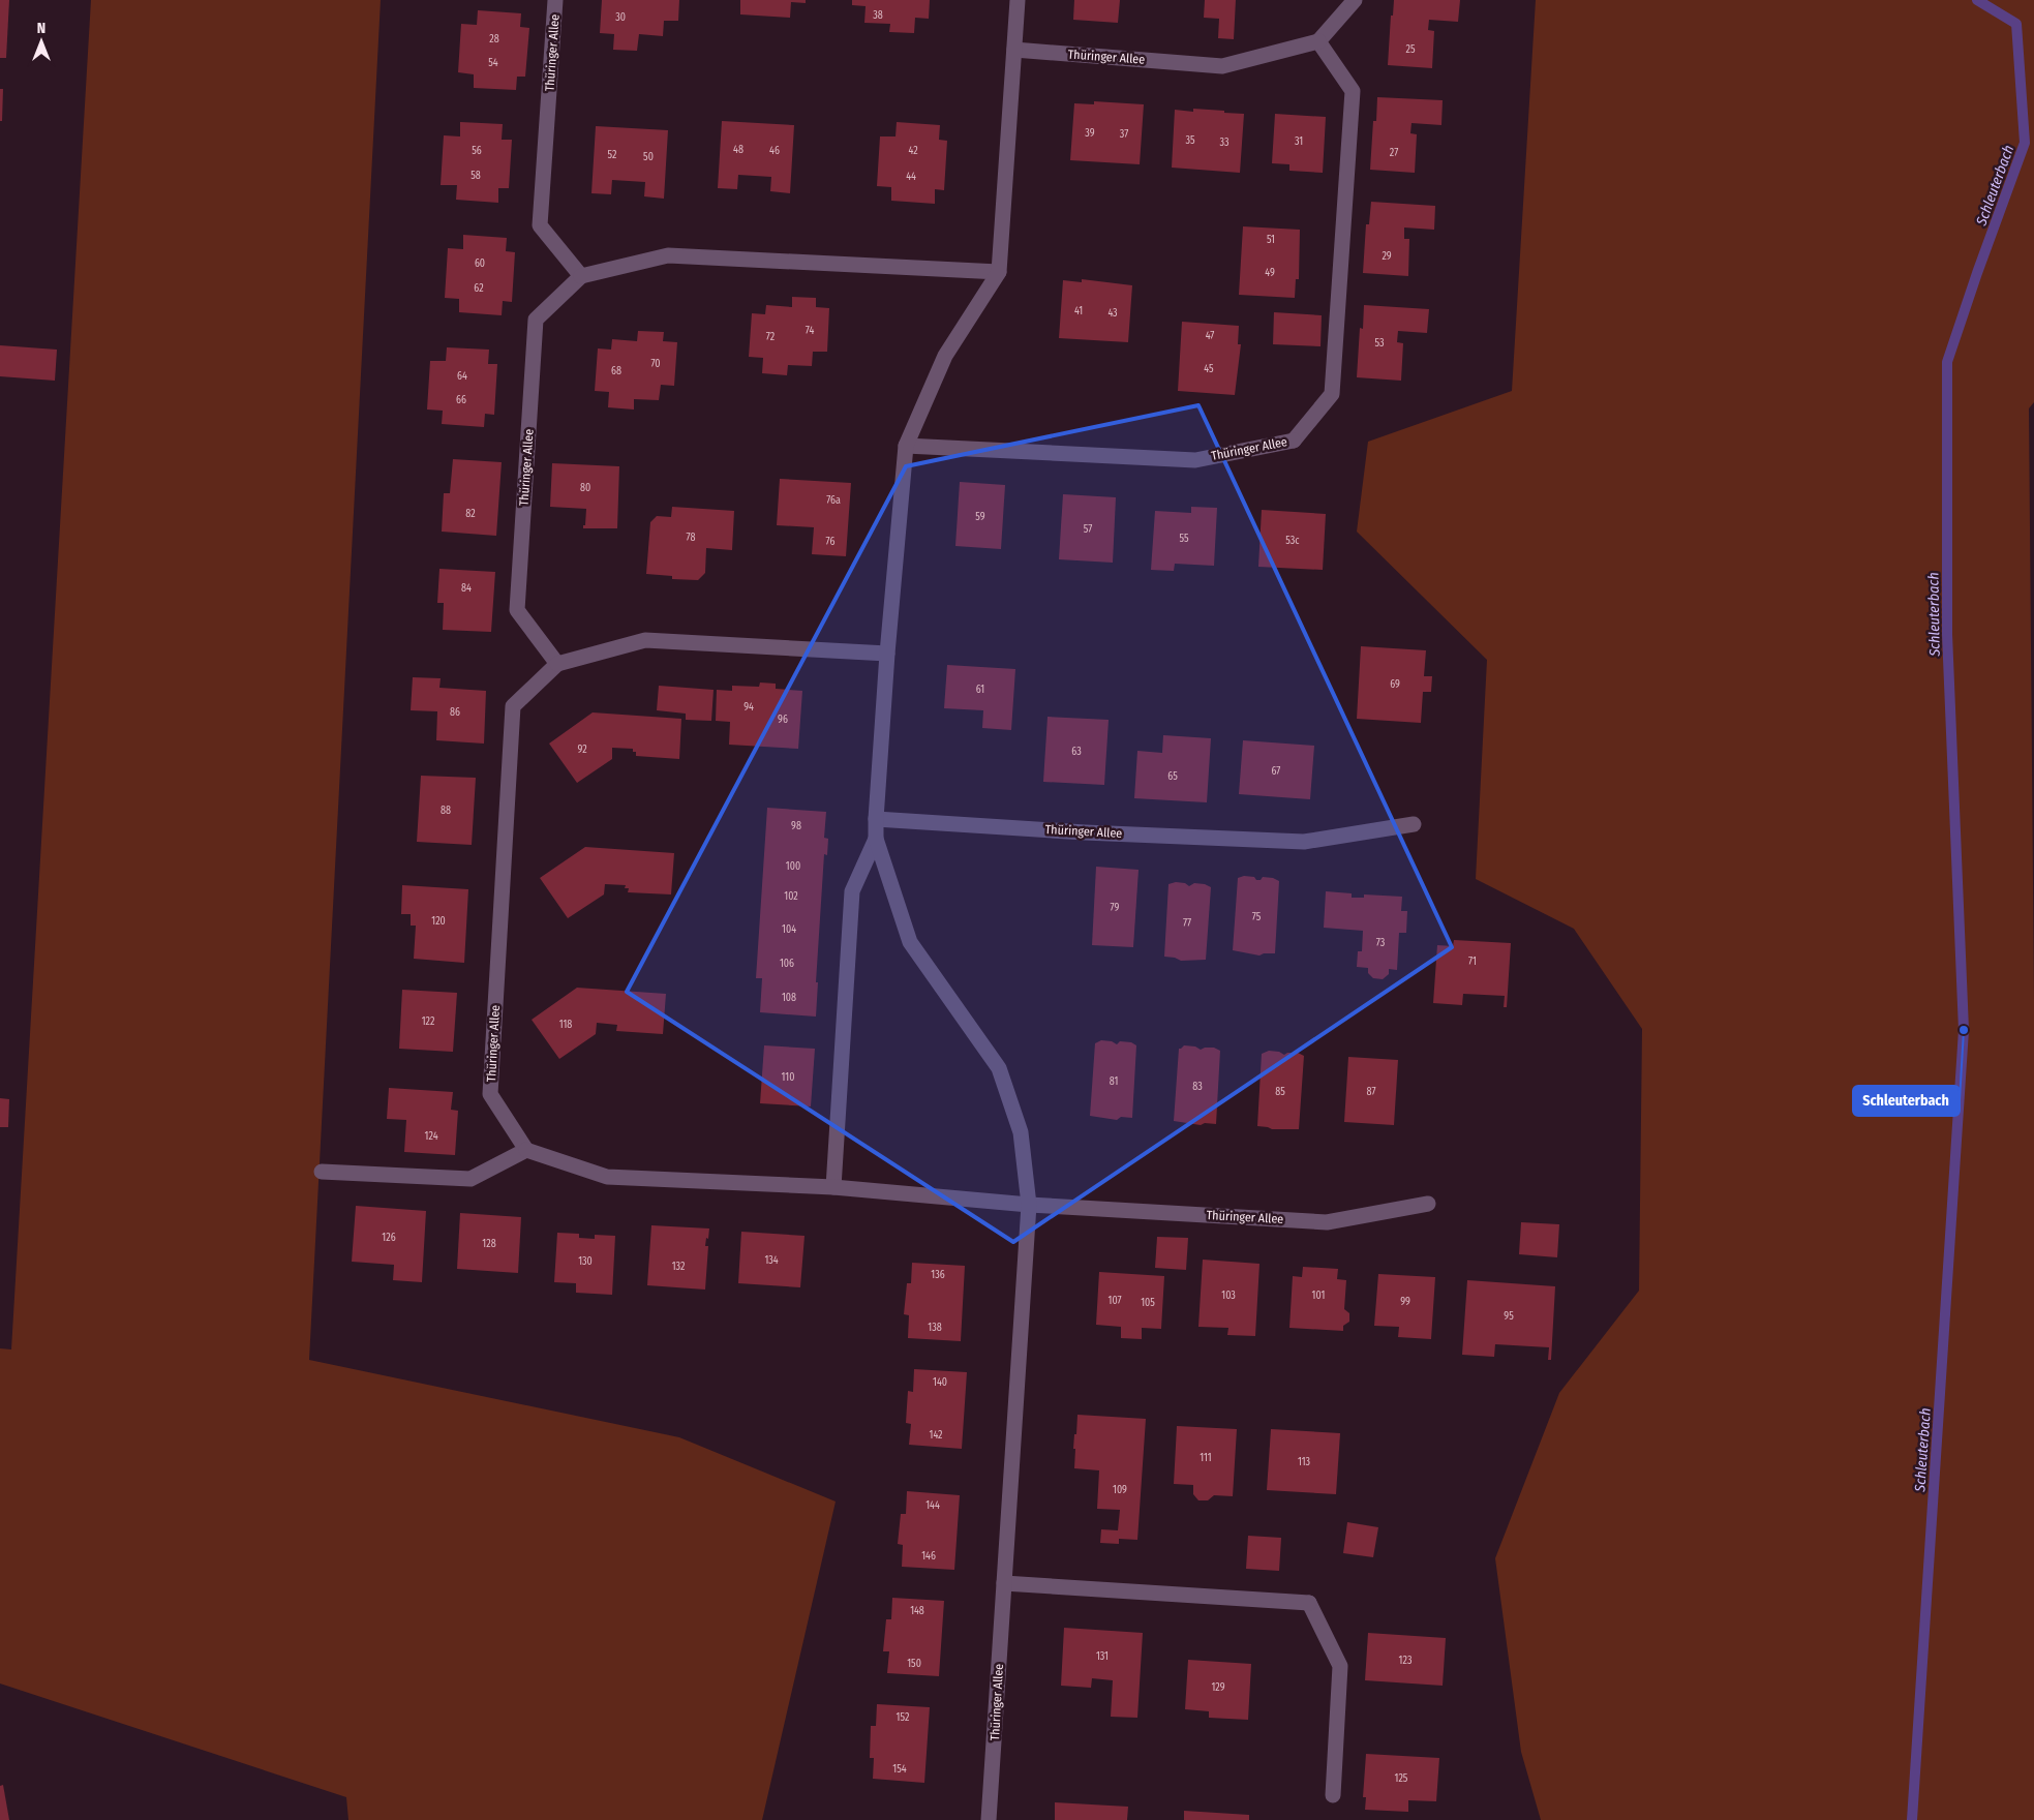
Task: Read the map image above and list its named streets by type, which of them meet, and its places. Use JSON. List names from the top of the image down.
{
  "streets": {
    "street": ["Thüringer Allee"]
  },
  "water": ["Schleuterbach"],
  "places": ["Schleuterbach"],
  "house_numbers": [
    "38",
    "30",
    "28",
    "25",
    "54",
    "39",
    "37",
    "35",
    "31",
    "33",
    "48",
    "56",
    "46",
    "42",
    "27",
    "52",
    "50",
    "58",
    "44",
    "51",
    "29",
    "60",
    "49",
    "62",
    "41",
    "43",
    "74",
    "47",
    "72",
    "53",
    "70",
    "45",
    "68",
    "64",
    "66",
    "80",
    "76a",
    "82",
    "59",
    "57",
    "78",
    "55",
    "53c",
    "76",
    "84",
    "69",
    "61",
    "94",
    "86",
    "96",
    "92",
    "63",
    "67",
    "65",
    "88",
    "98",
    "100",
    "102",
    "79",
    "75",
    "120",
    "77",
    "104",
    "73",
    "71",
    "106",
    "108",
    "122",
    "118",
    "110",
    "81",
    "83",
    "85",
    "87",
    "124",
    "126",
    "128",
    "134",
    "130",
    "132",
    "136",
    "103",
    "101",
    "107",
    "99",
    "105",
    "95",
    "138",
    "140",
    "142",
    "111",
    "113",
    "109",
    "144",
    "146",
    "148",
    "131",
    "123",
    "150",
    "129",
    "152",
    "154",
    "125"
  ],
  "north": "top"
}
